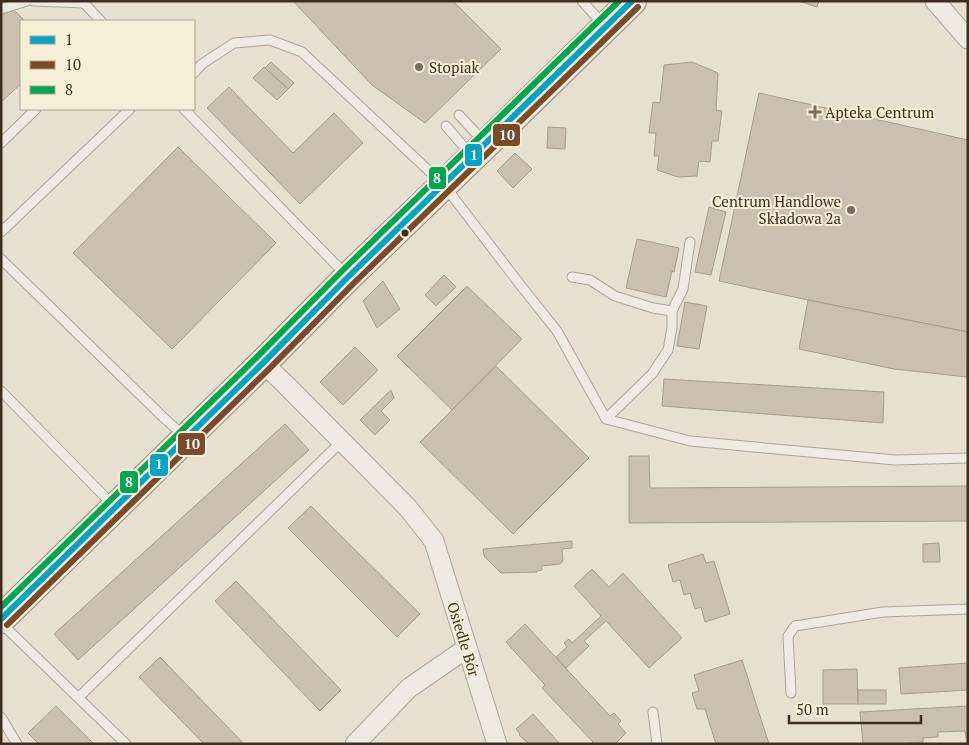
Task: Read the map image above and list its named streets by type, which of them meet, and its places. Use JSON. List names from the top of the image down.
{
  "streets": {
    "street": ["Osiedle Bór"]
  },
  "places": {
    "other": ["Stopiak", "Centrum Handlowe Składowa 2a"],
    "health": ["Apteka Centrum"]
  },
  "lines": ["transit line 1", "transit line 8", "transit line 10"],
  "legend": ["1", "10", "8"],
  "scale_bar": "50 m"
}
